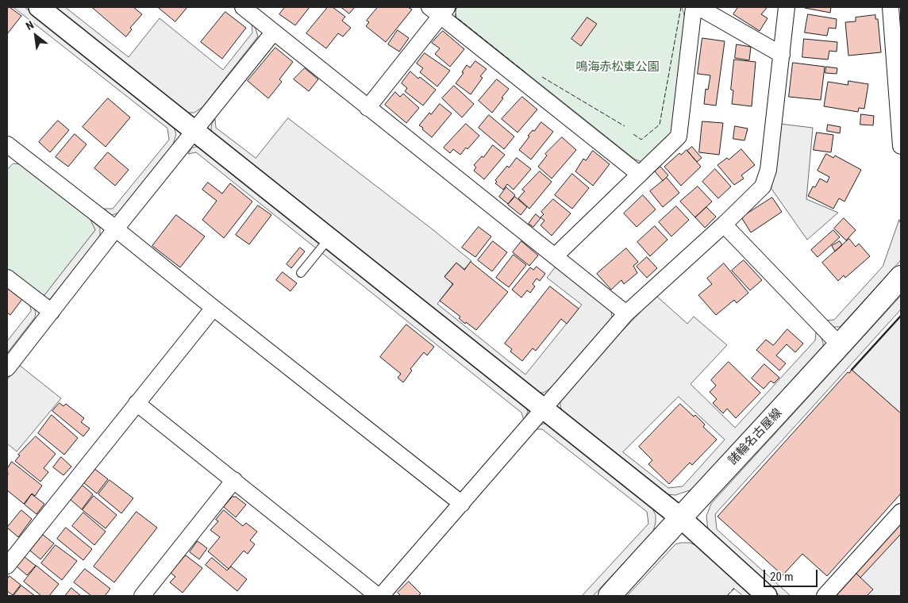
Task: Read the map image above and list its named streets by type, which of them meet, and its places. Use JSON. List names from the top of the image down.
{
  "streets": {
    "main road": ["諸輪名古屋線"]
  },
  "parks": ["鳴海赤松東公園"],
  "scale_bar": "20 m",
  "north": "top left"
}
